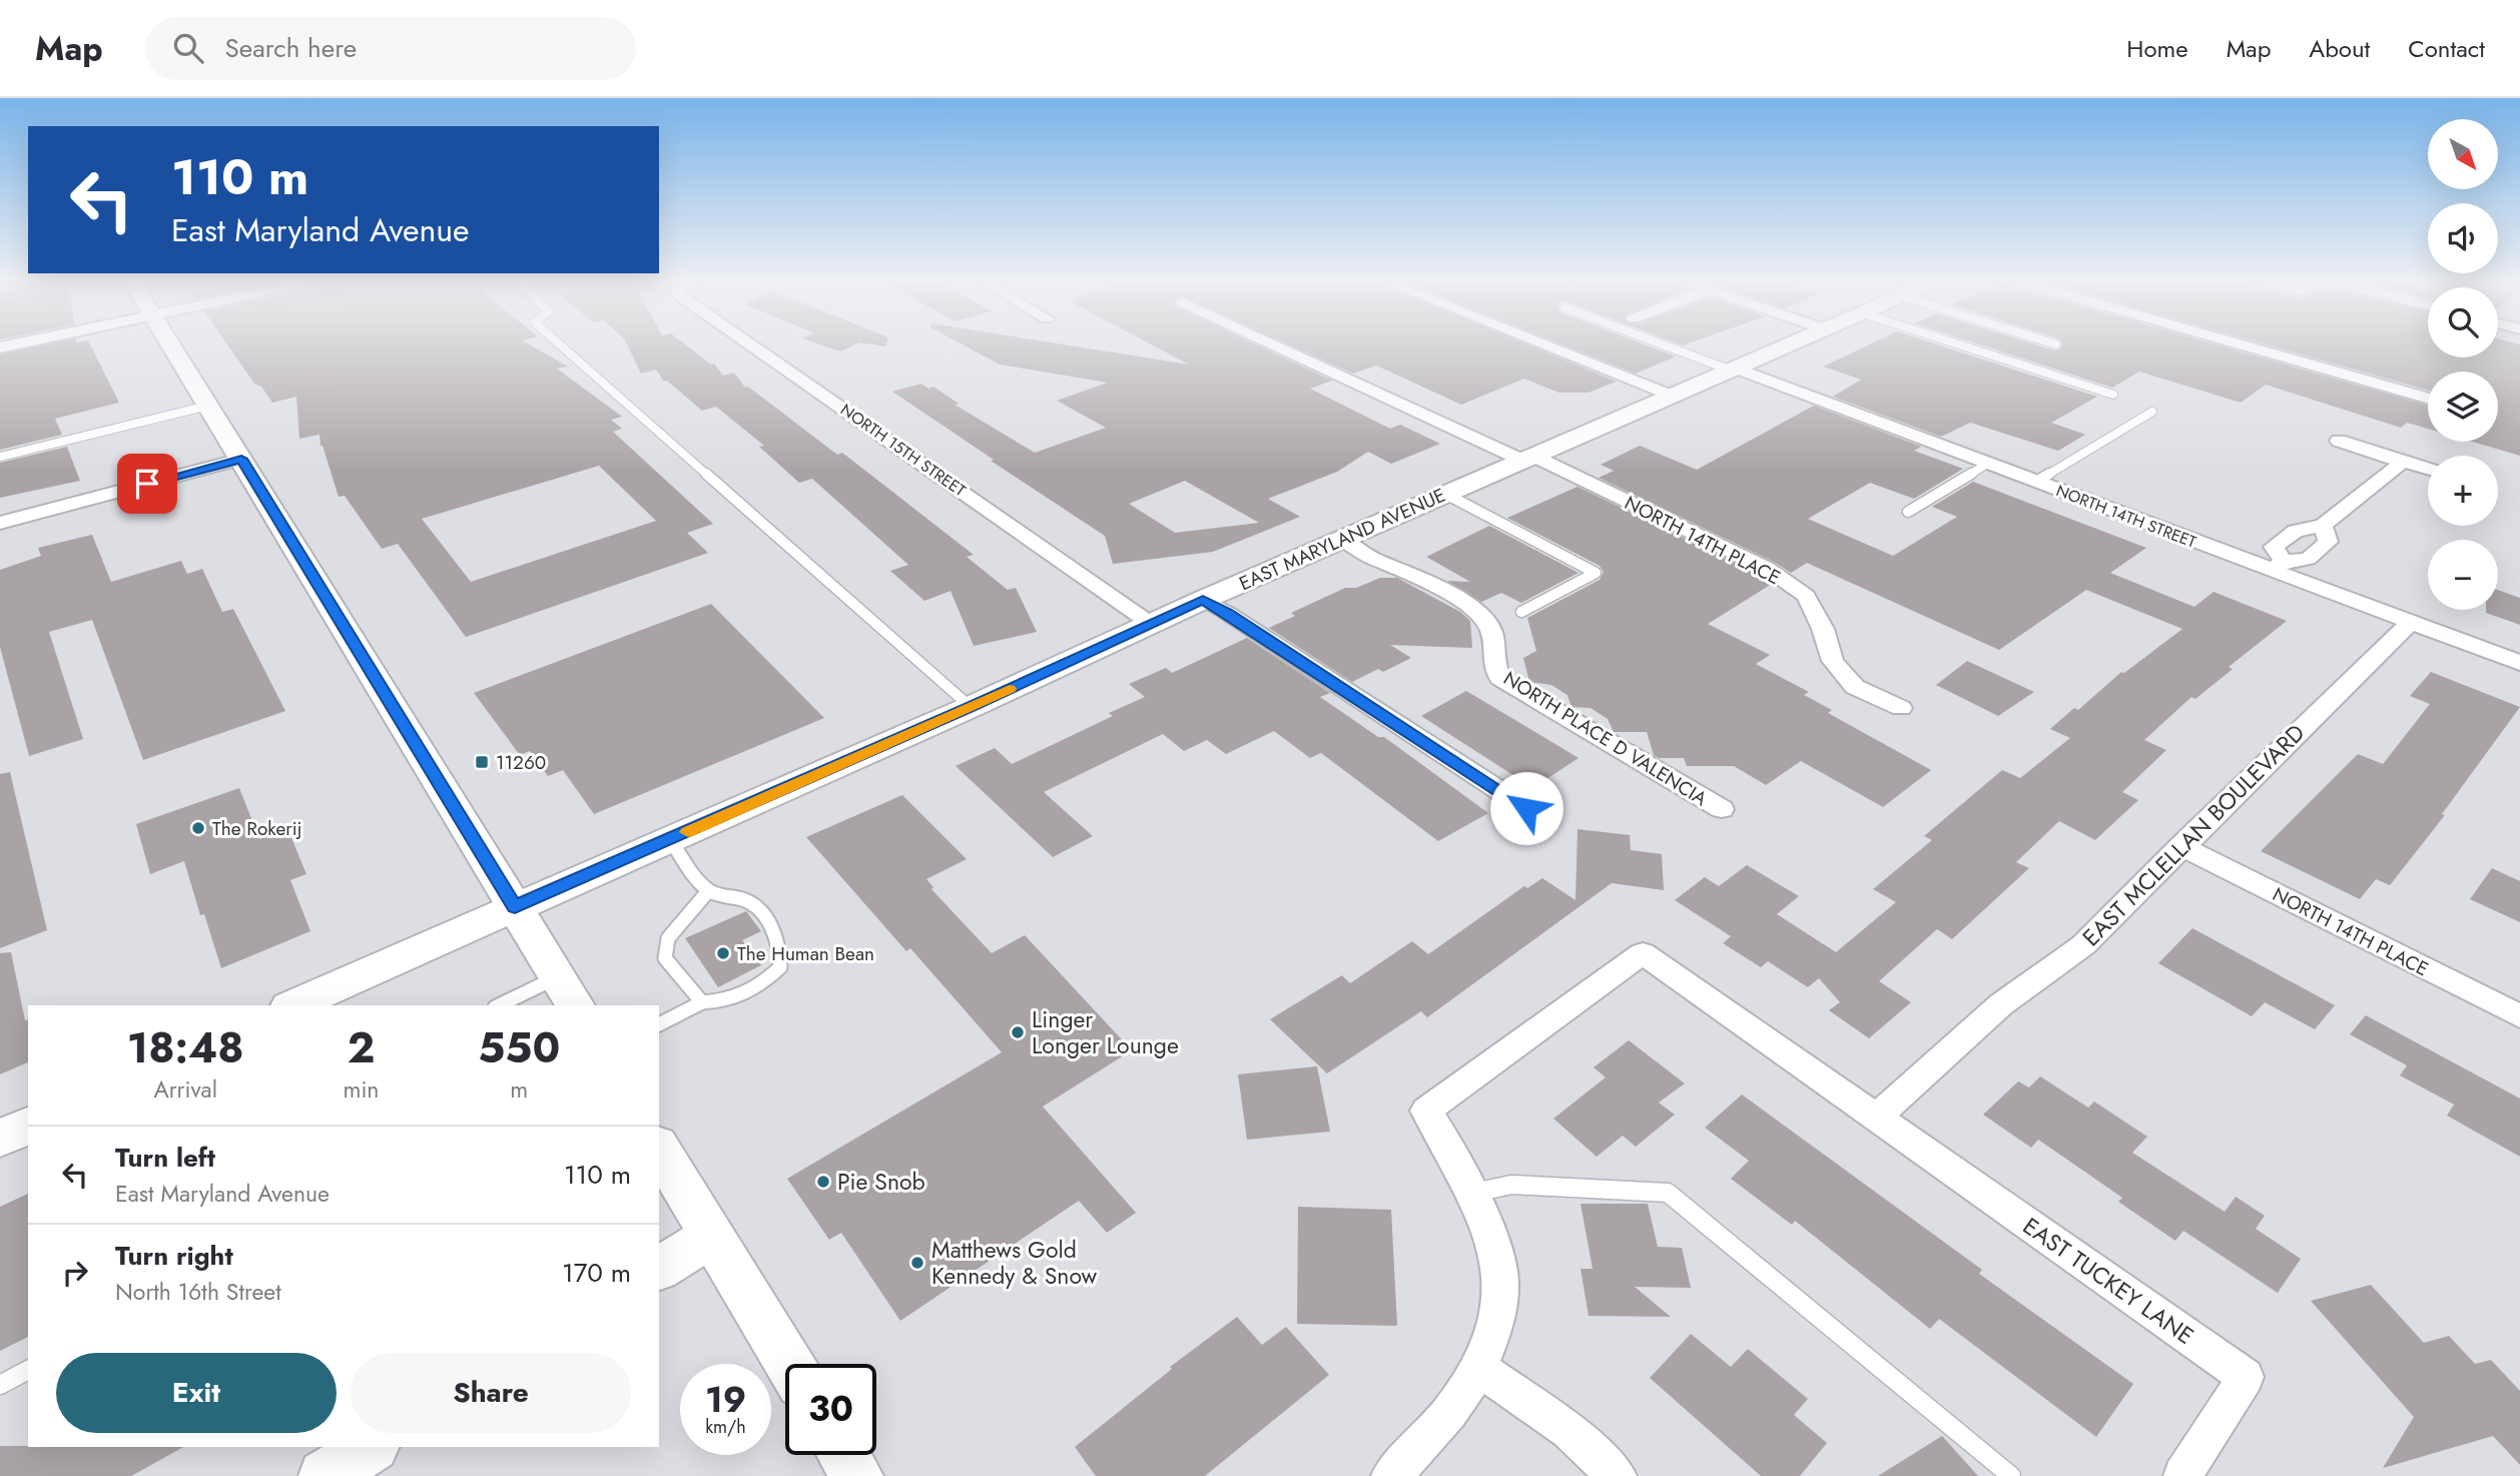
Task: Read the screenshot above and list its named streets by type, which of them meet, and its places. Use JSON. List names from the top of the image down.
{
  "streets": {
    "street": [
      "NORTH 15TH STREET",
      "NORTH 14TH STREET",
      "EAST MARYLAND AVENUE",
      "NORTH 14TH PLACE",
      "NORTH PLACE D VALENCIA",
      "EAST MCLELLAN BOULEVARD",
      "EAST TUCKEY LANE"
    ]
  },
  "crossings": [
    ["NORTH 15TH STREET", "EAST MARYLAND AVENUE"],
    ["NORTH 14TH STREET", "EAST MARYLAND AVENUE"],
    ["NORTH 14TH STREET", "EAST MCLELLAN BOULEVARD"],
    ["EAST MARYLAND AVENUE", "NORTH 14TH PLACE"],
    ["EAST MARYLAND AVENUE", "NORTH PLACE D VALENCIA"],
    ["NORTH 14TH PLACE", "EAST MCLELLAN BOULEVARD"],
    ["EAST MCLELLAN BOULEVARD", "EAST TUCKEY LANE"]
  ],
  "places": {
    "transit": ["11260"],
    "other": [
      "The Rokerij",
      "The Human Bean",
      "Linger Longer Lounge",
      "Pie Snob",
      "Matthews Gold Kennedy & Snow"
    ]
  },
  "north": "bottom right",
  "page": {
    "header": "Map",
    "search": "Search here",
    "nav": [
      "Home",
      "Map",
      "About",
      "Contact"
    ],
    "map_buttons": ["+", "−"],
    "turn": ["110 m", "East Maryland Avenue"],
    "eta": [
      "18:48",
      "Arrival",
      "2",
      "min",
      "550",
      "m"
    ],
    "list": [
      {
        "name": "Turn left",
        "note": "East Maryland Avenue",
        "value": "110 m"
      },
      {
        "name": "Turn right",
        "note": "North 16th Street",
        "value": "170 m"
      }
    ],
    "buttons": ["Exit", "Share"],
    "speed": "19 km/h",
    "limit": "30"
  }
}
